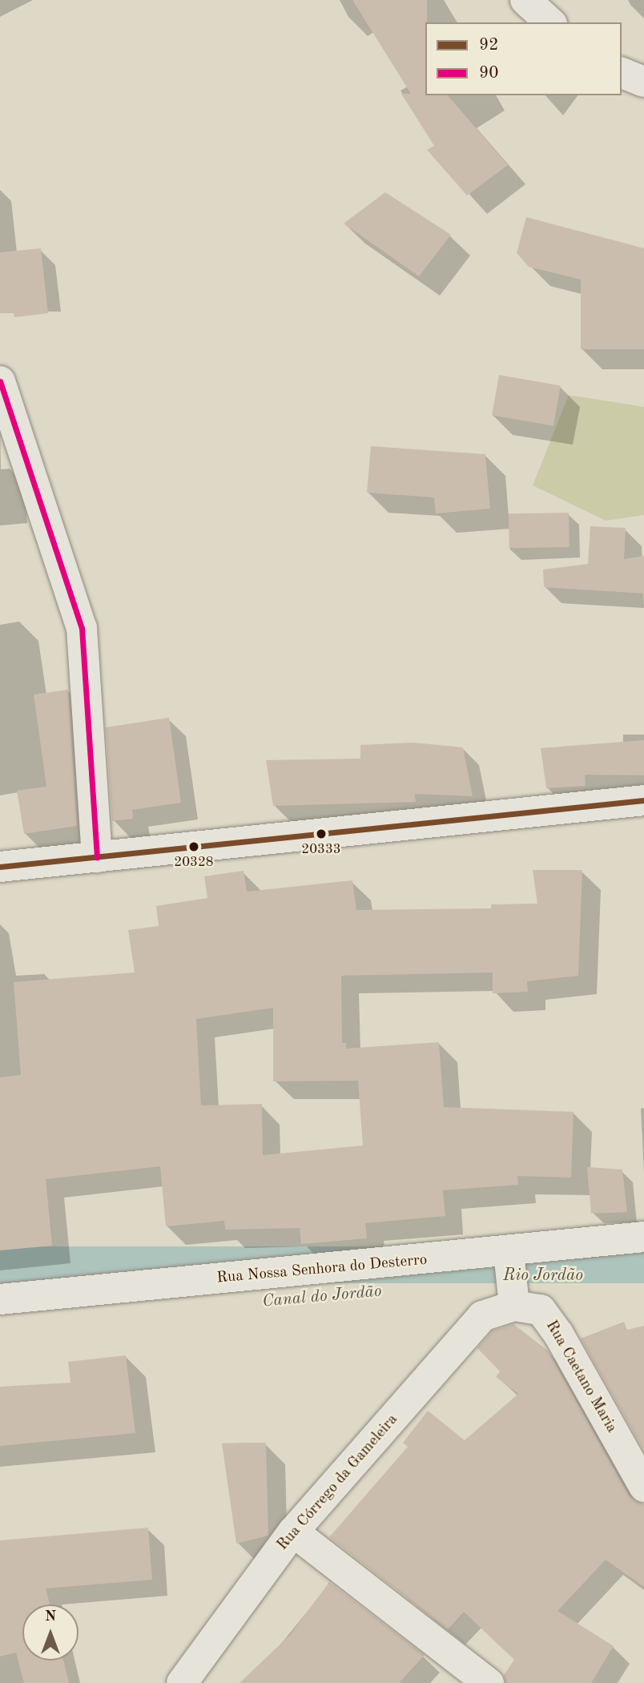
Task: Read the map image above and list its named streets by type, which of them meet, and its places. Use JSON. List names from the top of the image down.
{
  "streets": {
    "street": ["Rua Nossa Senhora do Desterro", "Rua Caetano Maria", "Rua Córrego da Gameleira"]
  },
  "crossings": [
    ["Rua Caetano Maria", "Rua Córrego da Gameleira"]
  ],
  "water": ["Rio Jordão", "Canal do Jordão"],
  "places": ["20333", "20328"],
  "lines": ["transit line 90", "transit line 92"],
  "legend": ["92", "90"],
  "north": "top"
}
